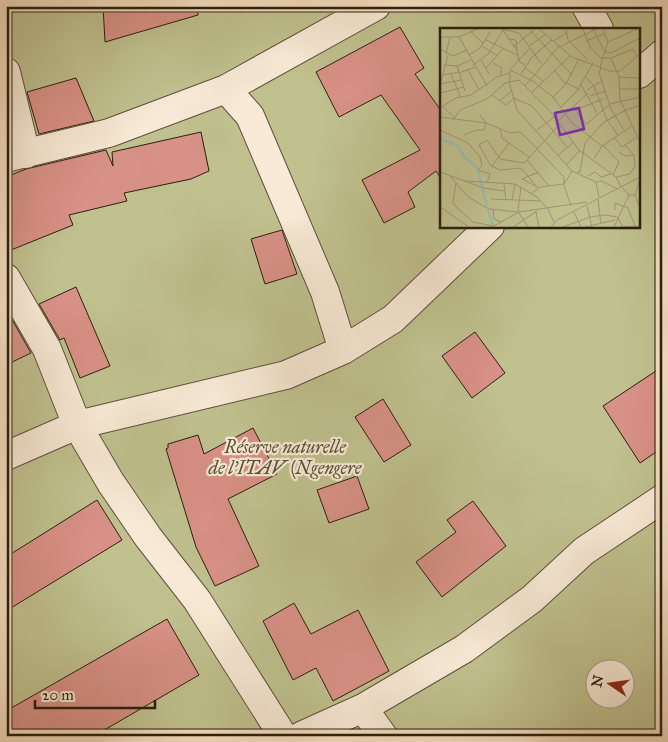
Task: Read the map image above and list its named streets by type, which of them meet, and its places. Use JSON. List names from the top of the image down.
{
  "parks": ["Réserve naturelle de l'ITAV (Ngengere"],
  "scale_bar": "20 m",
  "north": "left"
}
